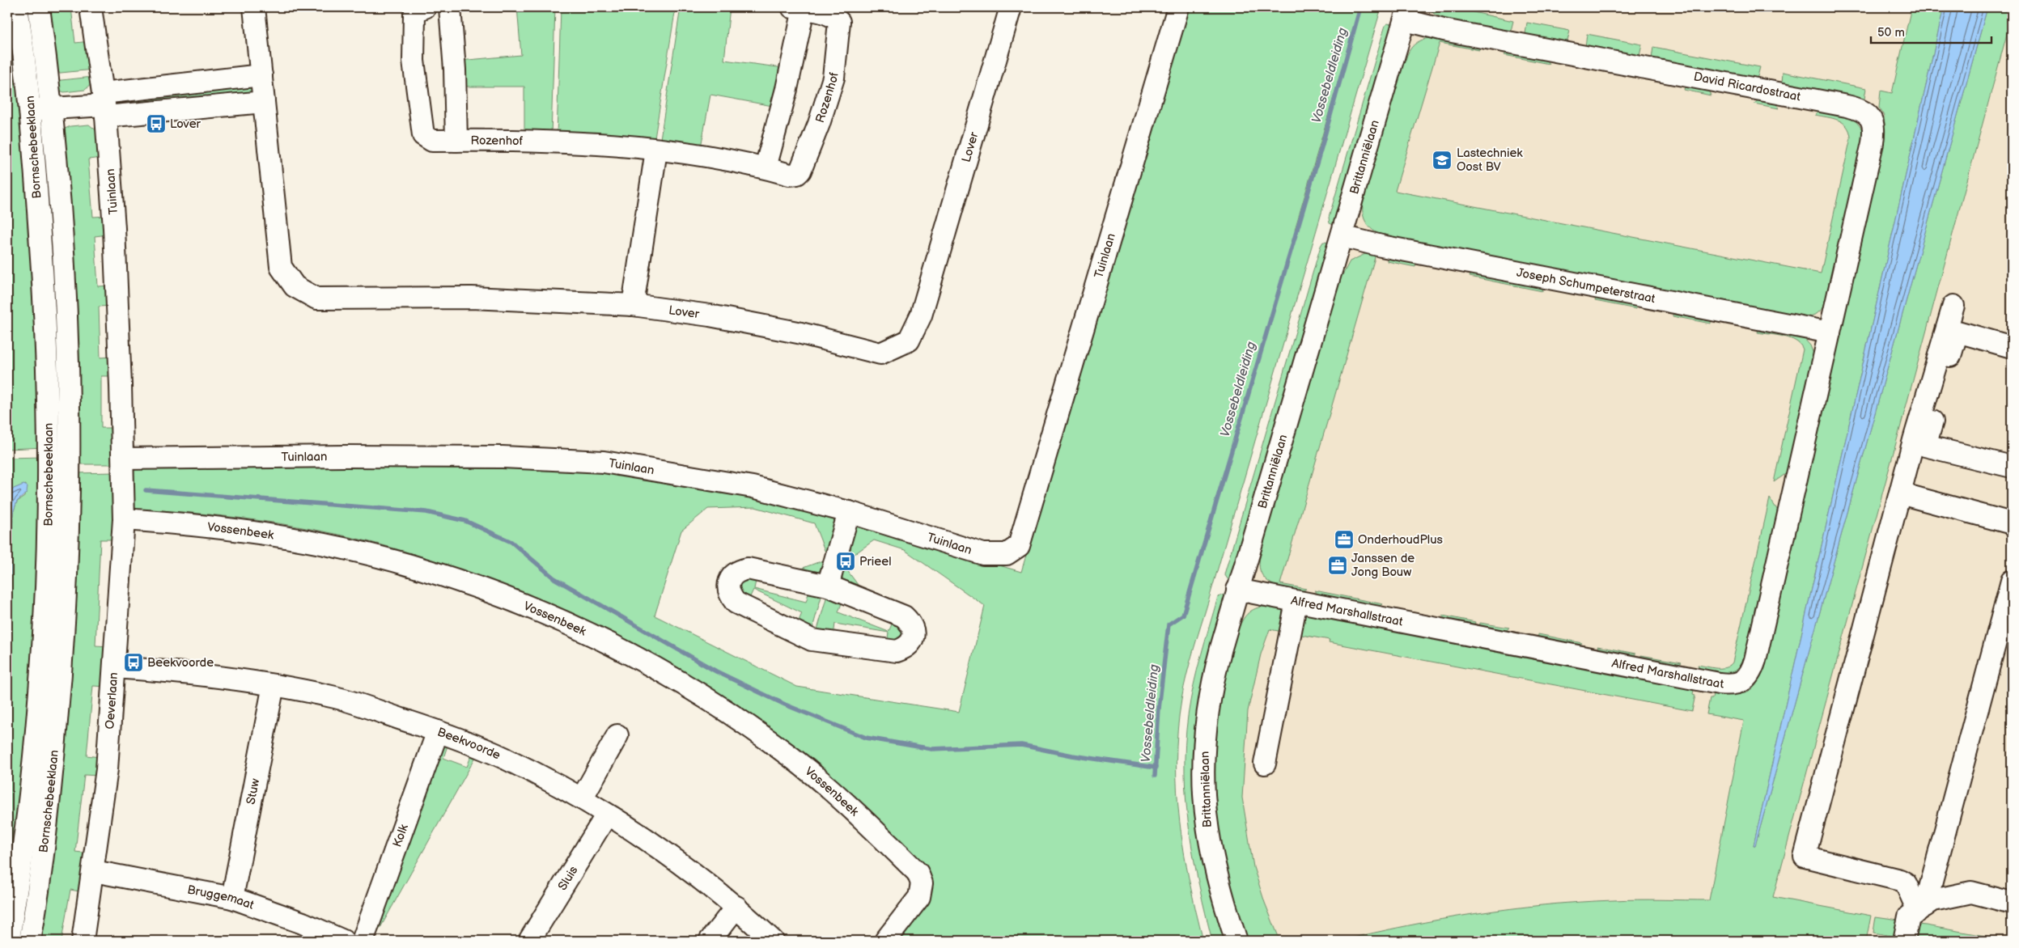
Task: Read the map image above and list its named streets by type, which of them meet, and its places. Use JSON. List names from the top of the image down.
{
  "streets": {
    "street": [
      "David Ricardostraat",
      "Rozenhof",
      "Lover",
      "Bornschebeeklaan",
      "Brittanniëlaan",
      "Tuinlaan",
      "Joseph Schumpeterstraat",
      "Vossenbeek",
      "Alfred Marshallstraat",
      "Oeverlaan",
      "Beekvoorde",
      "Stuw",
      "Kolk",
      "Sluis",
      "Bruggemaat"
    ]
  },
  "crossings": [
    ["David Ricardostraat", "Brittanniëlaan"],
    ["David Ricardostraat", "Joseph Schumpeterstraat"],
    ["David Ricardostraat", "Alfred Marshallstraat"],
    ["Brittanniëlaan", "Joseph Schumpeterstraat"],
    ["Brittanniëlaan", "Alfred Marshallstraat"],
    ["Tuinlaan", "Oeverlaan"],
    ["Joseph Schumpeterstraat", "Alfred Marshallstraat"],
    ["Vossenbeek", "Oeverlaan"],
    ["Oeverlaan", "Beekvoorde"],
    ["Oeverlaan", "Bruggemaat"],
    ["Beekvoorde", "Stuw"],
    ["Beekvoorde", "Kolk"],
    ["Beekvoorde", "Sluis"],
    ["Stuw", "Bruggemaat"]
  ],
  "water": ["Vossebeldleiding"],
  "places": {
    "bus stop": ["Lover", "Prieel", "Beekvoorde"],
    "school or university": ["Lastechniek Oost BV"],
    "office": ["OnderhoudPlus", "Janssen de Jong Bouw"]
  },
  "scale_bar": "50 m"
}
